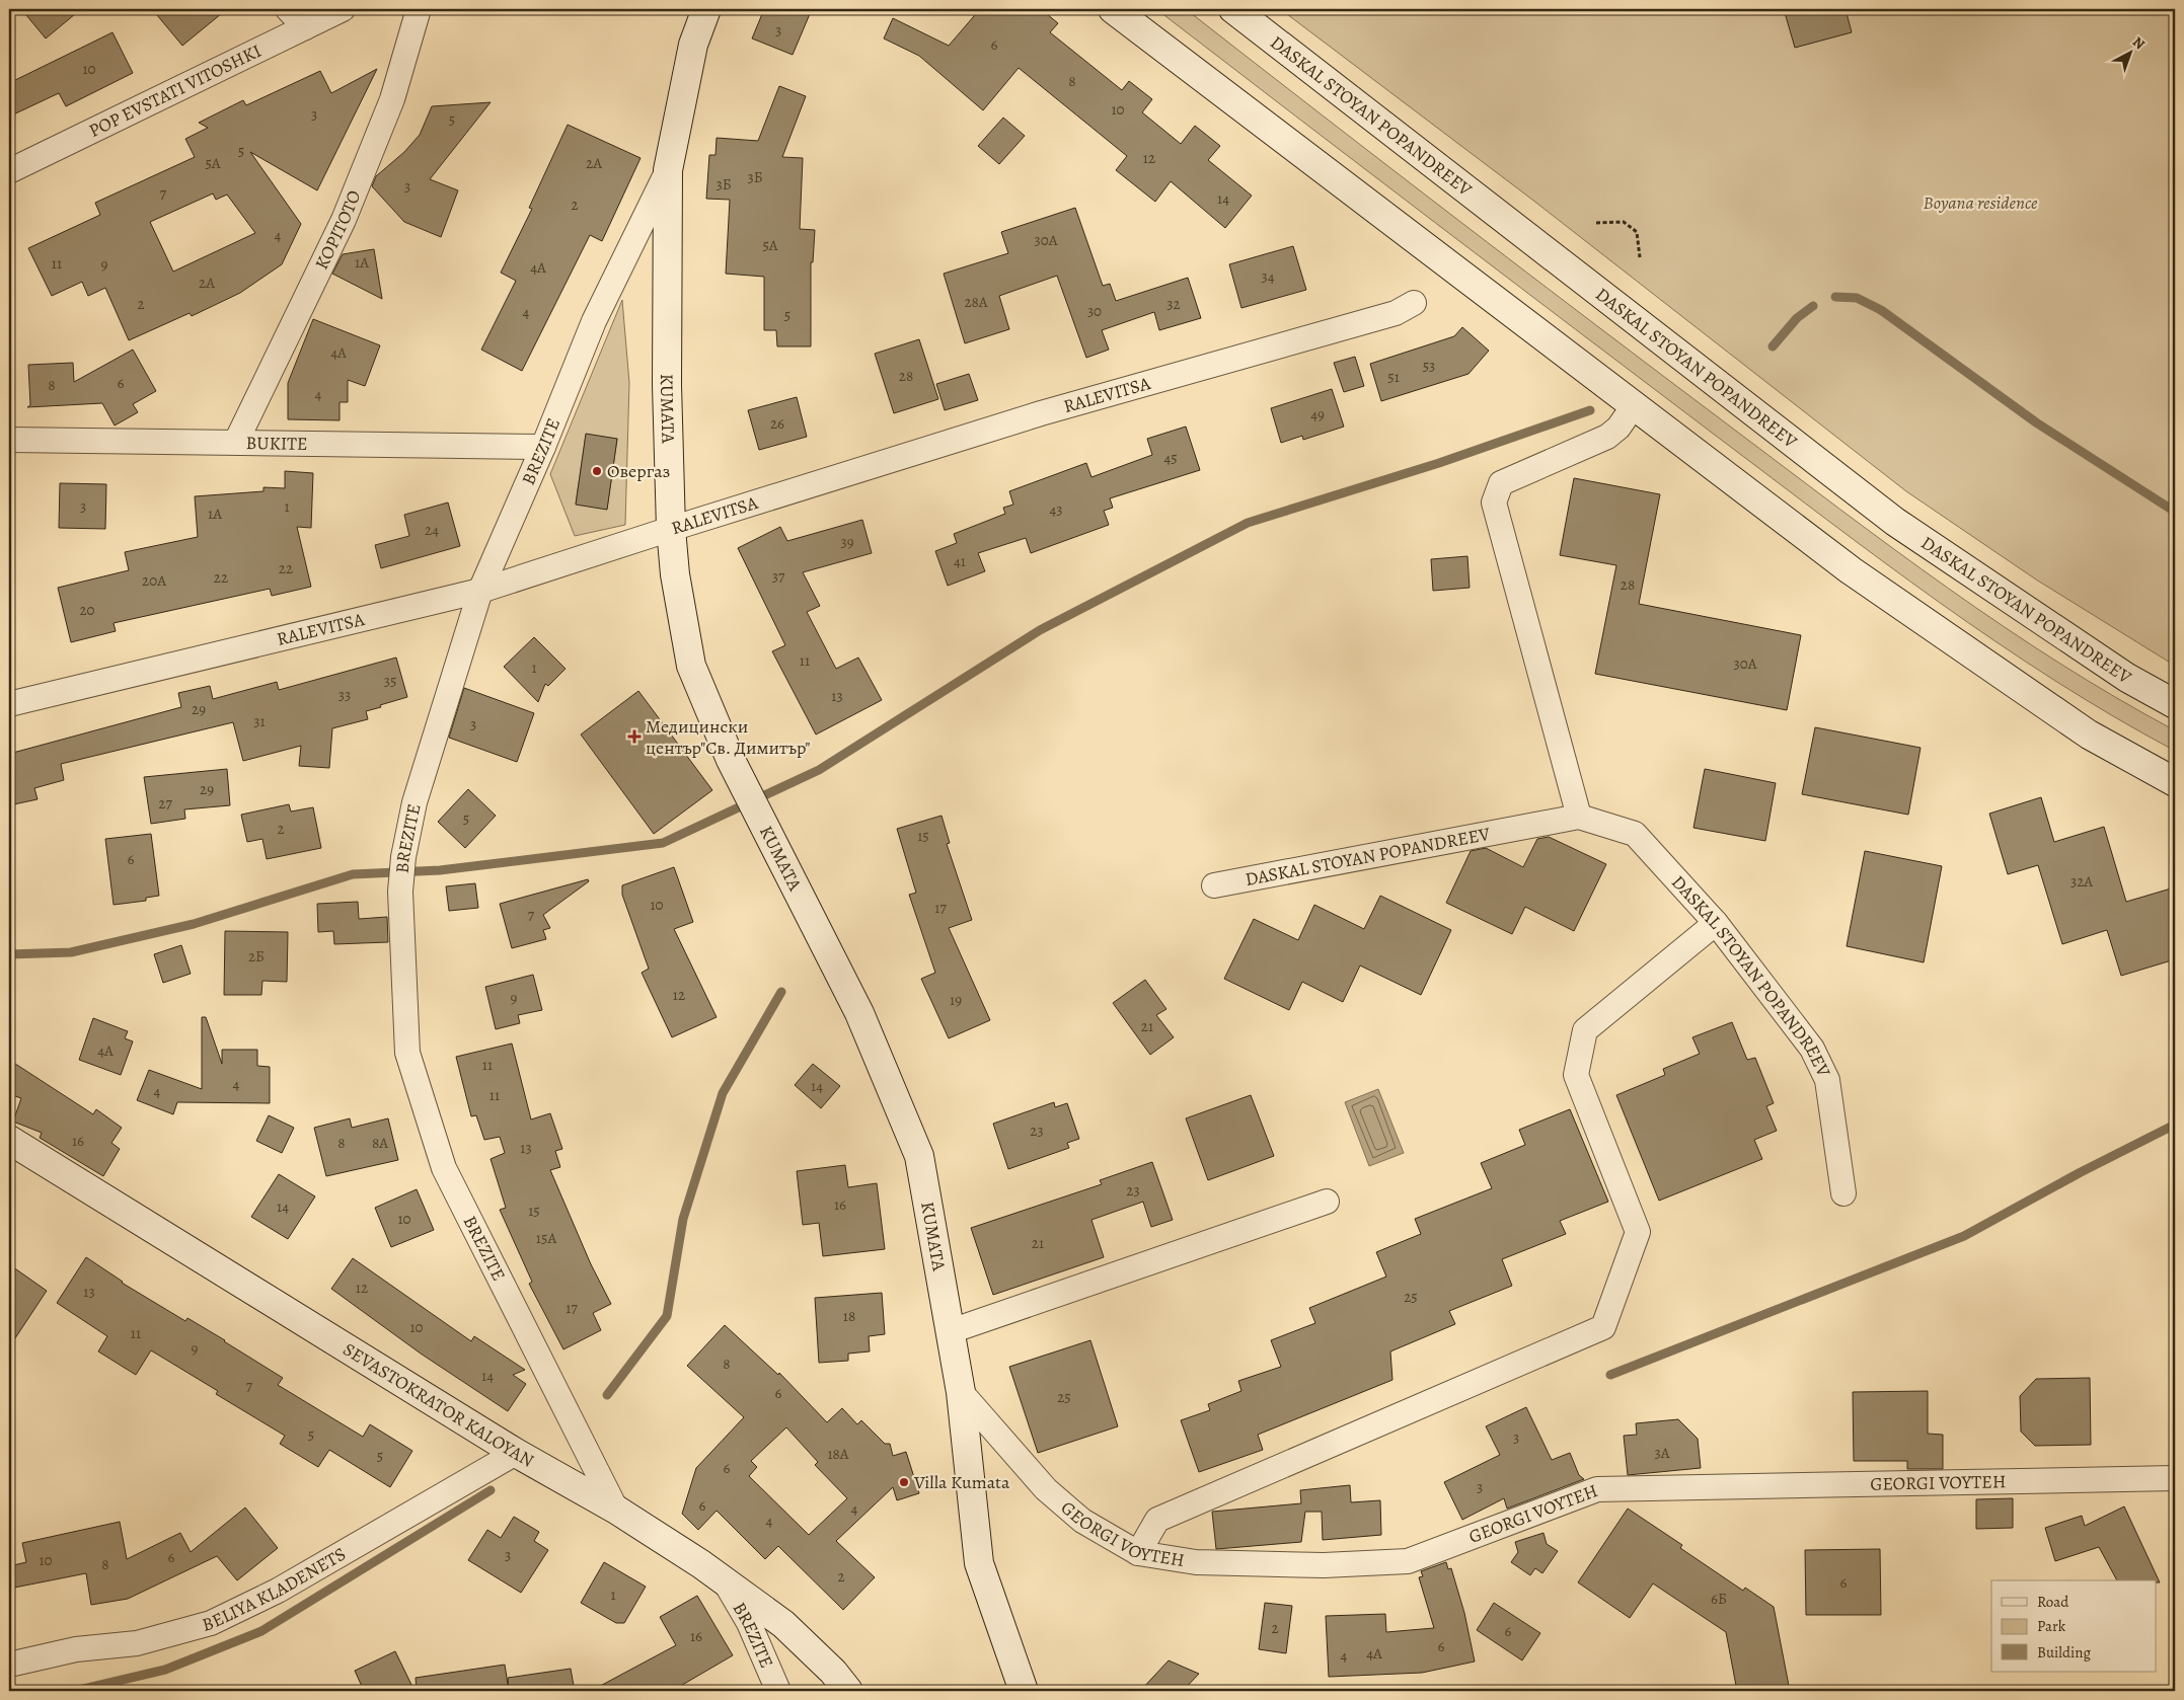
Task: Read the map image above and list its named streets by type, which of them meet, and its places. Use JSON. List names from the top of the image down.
{
  "streets": {
    "main road": ["DASKAL STOYAN POPANDREEV", "KUMATA", "SEVASTOKRATOR KALOYAN"],
    "street": [
      "POP EVSTATI VITOSHKI",
      "KOPITOTO",
      "RALEVITSA",
      "BUKITE",
      "BREZITE",
      "GEORGI VOYTEH",
      "BELIYA KLADENETS"
    ]
  },
  "crossings": [
    ["KOPITOTO", "BUKITE"],
    ["RALEVITSA", "KUMATA"],
    ["RALEVITSA", "BREZITE"],
    ["KUMATA", "BREZITE"],
    ["KUMATA", "GEORGI VOYTEH"],
    ["BUKITE", "BREZITE"],
    ["BREZITE", "SEVASTOKRATOR KALOYAN"],
    ["SEVASTOKRATOR KALOYAN", "BELIYA KLADENETS"]
  ],
  "parks": ["Boyana residence"],
  "places": {
    "other": ["Овергаз", "Villa Kumata"],
    "health": ["Медицински център\"Св. Димитър\""]
  },
  "house_numbers": [
    "3",
    "6",
    "10",
    "8",
    "10",
    "3",
    "5",
    "5",
    "12",
    "5А",
    "2А",
    "3Б",
    "3Б",
    "3",
    "7",
    "14",
    "2",
    "4",
    "30А",
    "5А",
    "1А",
    "11",
    "9",
    "4А",
    "34",
    "2А",
    "28А",
    "2",
    "32",
    "30",
    "4",
    "5",
    "4А",
    "53",
    "28",
    "51",
    "6",
    "8",
    "4",
    "49",
    "26",
    "45",
    "3",
    "1",
    "43",
    "1А",
    "24",
    "39",
    "41",
    "22",
    "37",
    "22",
    "20А",
    "28",
    "20",
    "11",
    "30А",
    "1",
    "35",
    "33",
    "13",
    "29",
    "31",
    "3",
    "29",
    "27",
    "5",
    "2",
    "15",
    "6",
    "32А",
    "10",
    "17",
    "7",
    "2Б",
    "12",
    "9",
    "19",
    "21",
    "4А",
    "11",
    "4",
    "14",
    "4",
    "11",
    "23",
    "16",
    "8",
    "8А",
    "13",
    "23",
    "16",
    "14",
    "15",
    "10",
    "15А",
    "21",
    "12",
    "13",
    "25",
    "17",
    "18",
    "10",
    "11",
    "9",
    "8",
    "14",
    "7",
    "6",
    "25",
    "5",
    "3",
    "3А",
    "18А",
    "5",
    "6",
    "3",
    "6",
    "4",
    "4",
    "3",
    "6",
    "10",
    "8",
    "2",
    "6",
    "1",
    "6Б",
    "2",
    "6",
    "16",
    "6",
    "4А",
    "4"
  ],
  "legend": ["Road", "Park", "Building"],
  "north": "top right"
}
